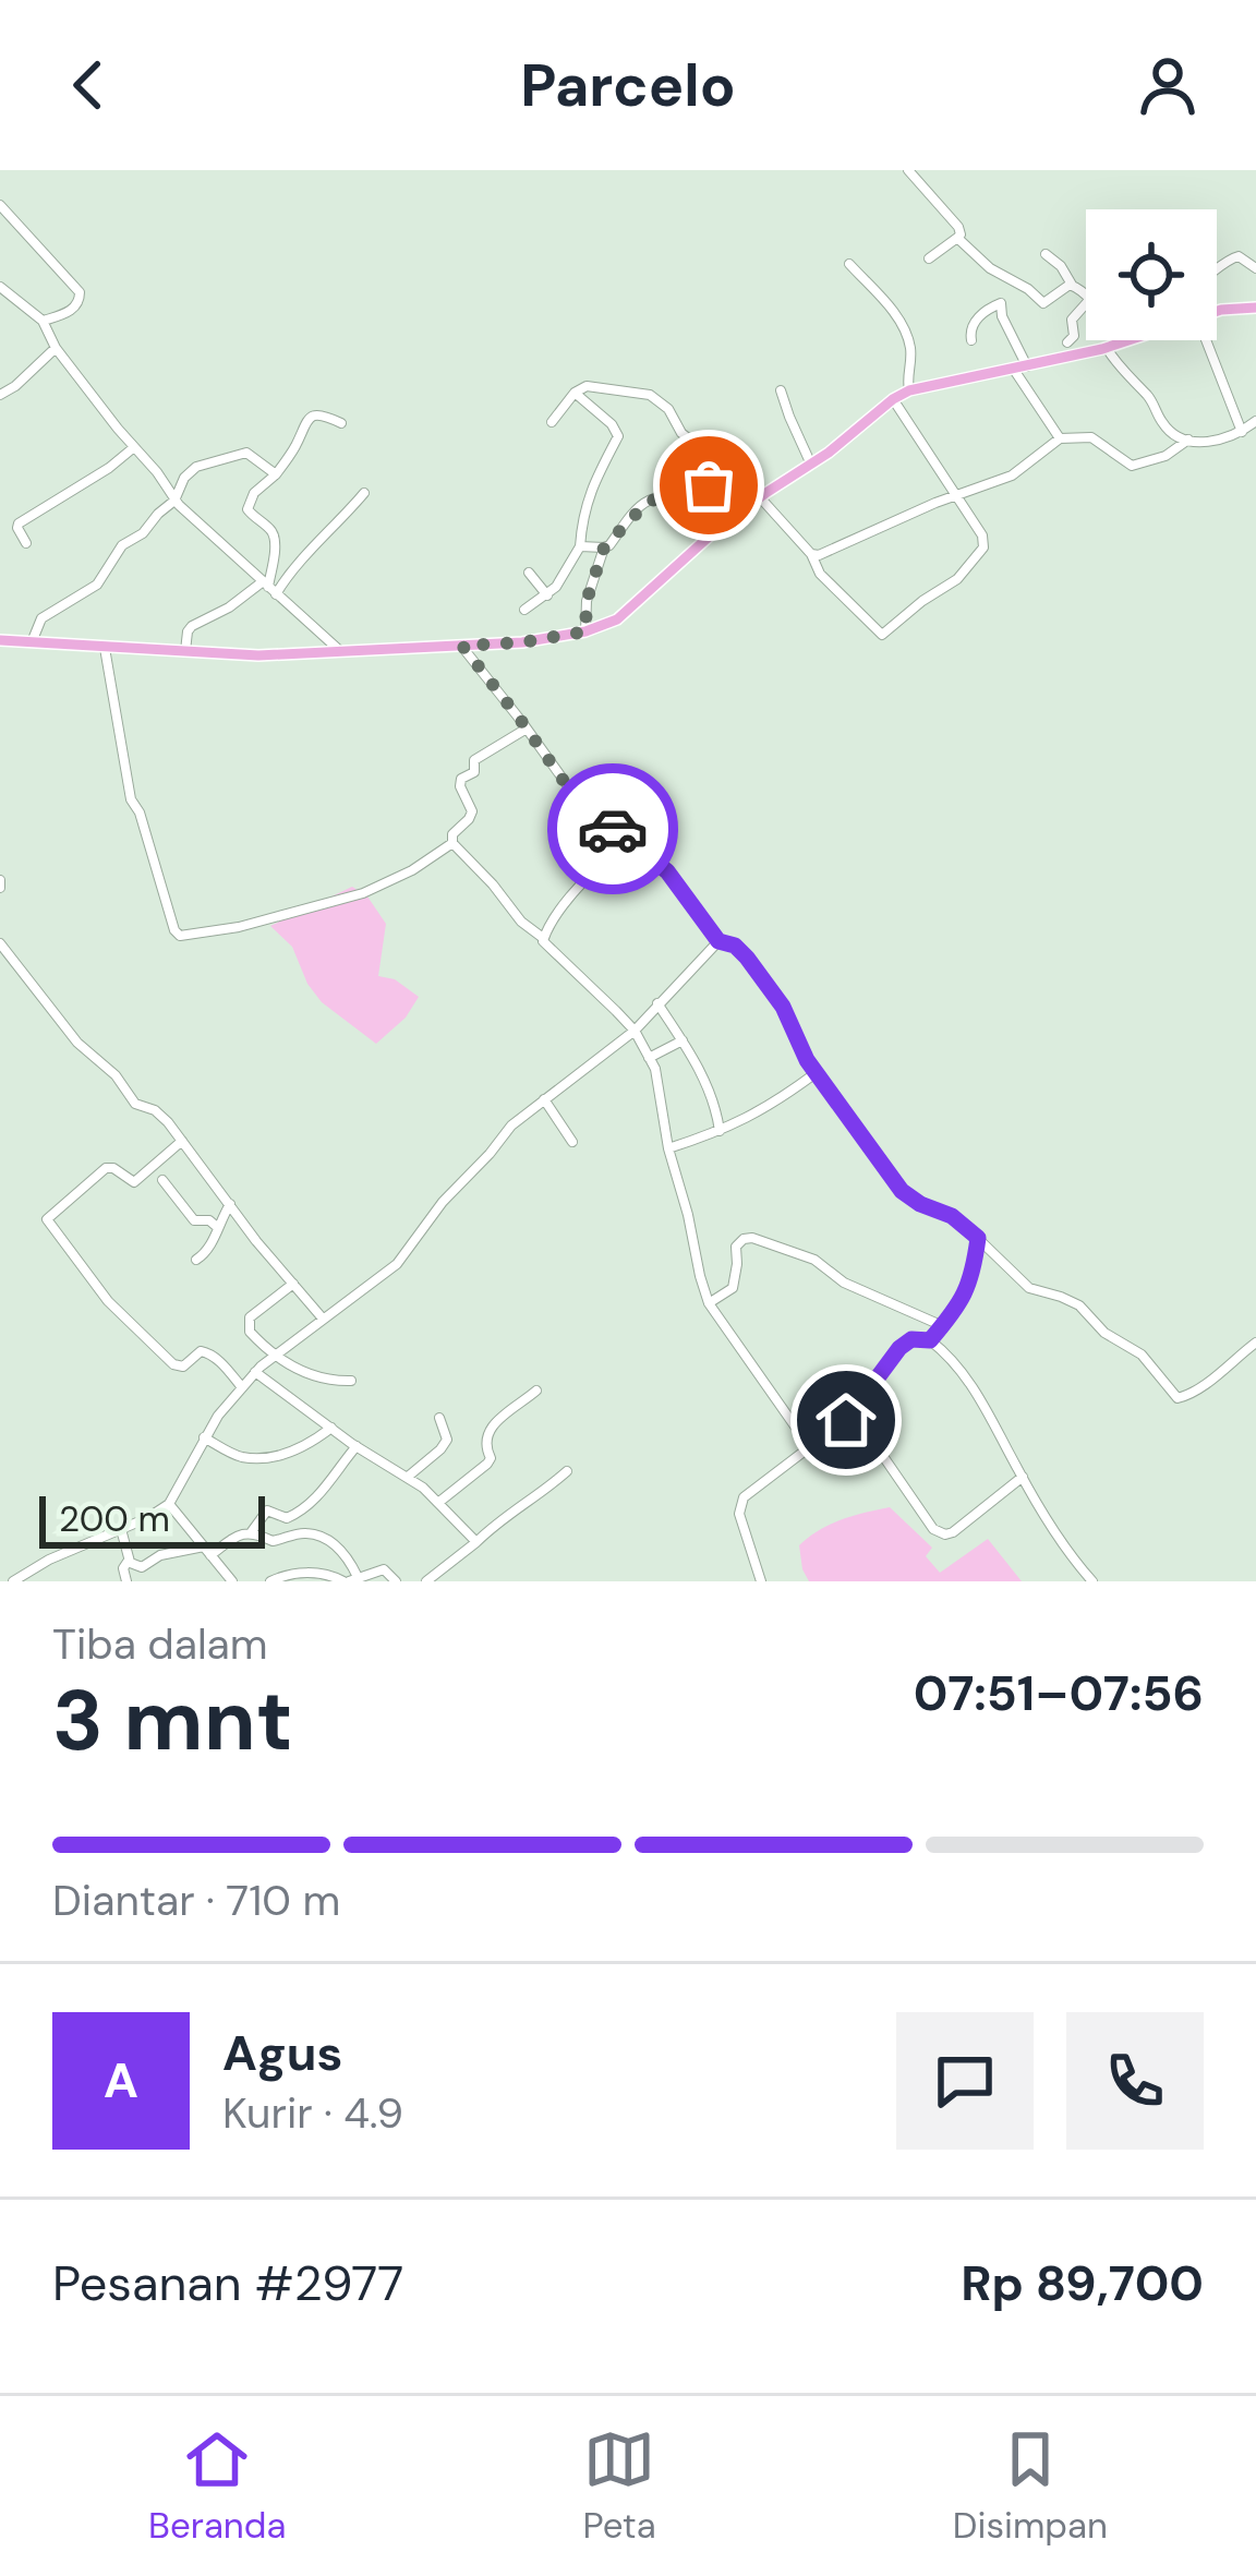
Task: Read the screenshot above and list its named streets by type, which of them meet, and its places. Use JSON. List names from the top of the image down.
{
  "scale_bar": "200 m",
  "page": {
    "header": "Parcelo",
    "scale": "200 m",
    "heading": ["3 mnt", "Tiba dalam", "07:51–07:56"],
    "panel": [
      "Agus",
      "Kurir · 4.9",
      "Pesanan #2977",
      "Rp 89,700"
    ],
    "bar": "Diantar · 710 m",
    "round": "A",
    "tabs": ["Beranda", "Peta", "Disimpan"]
  }
}
